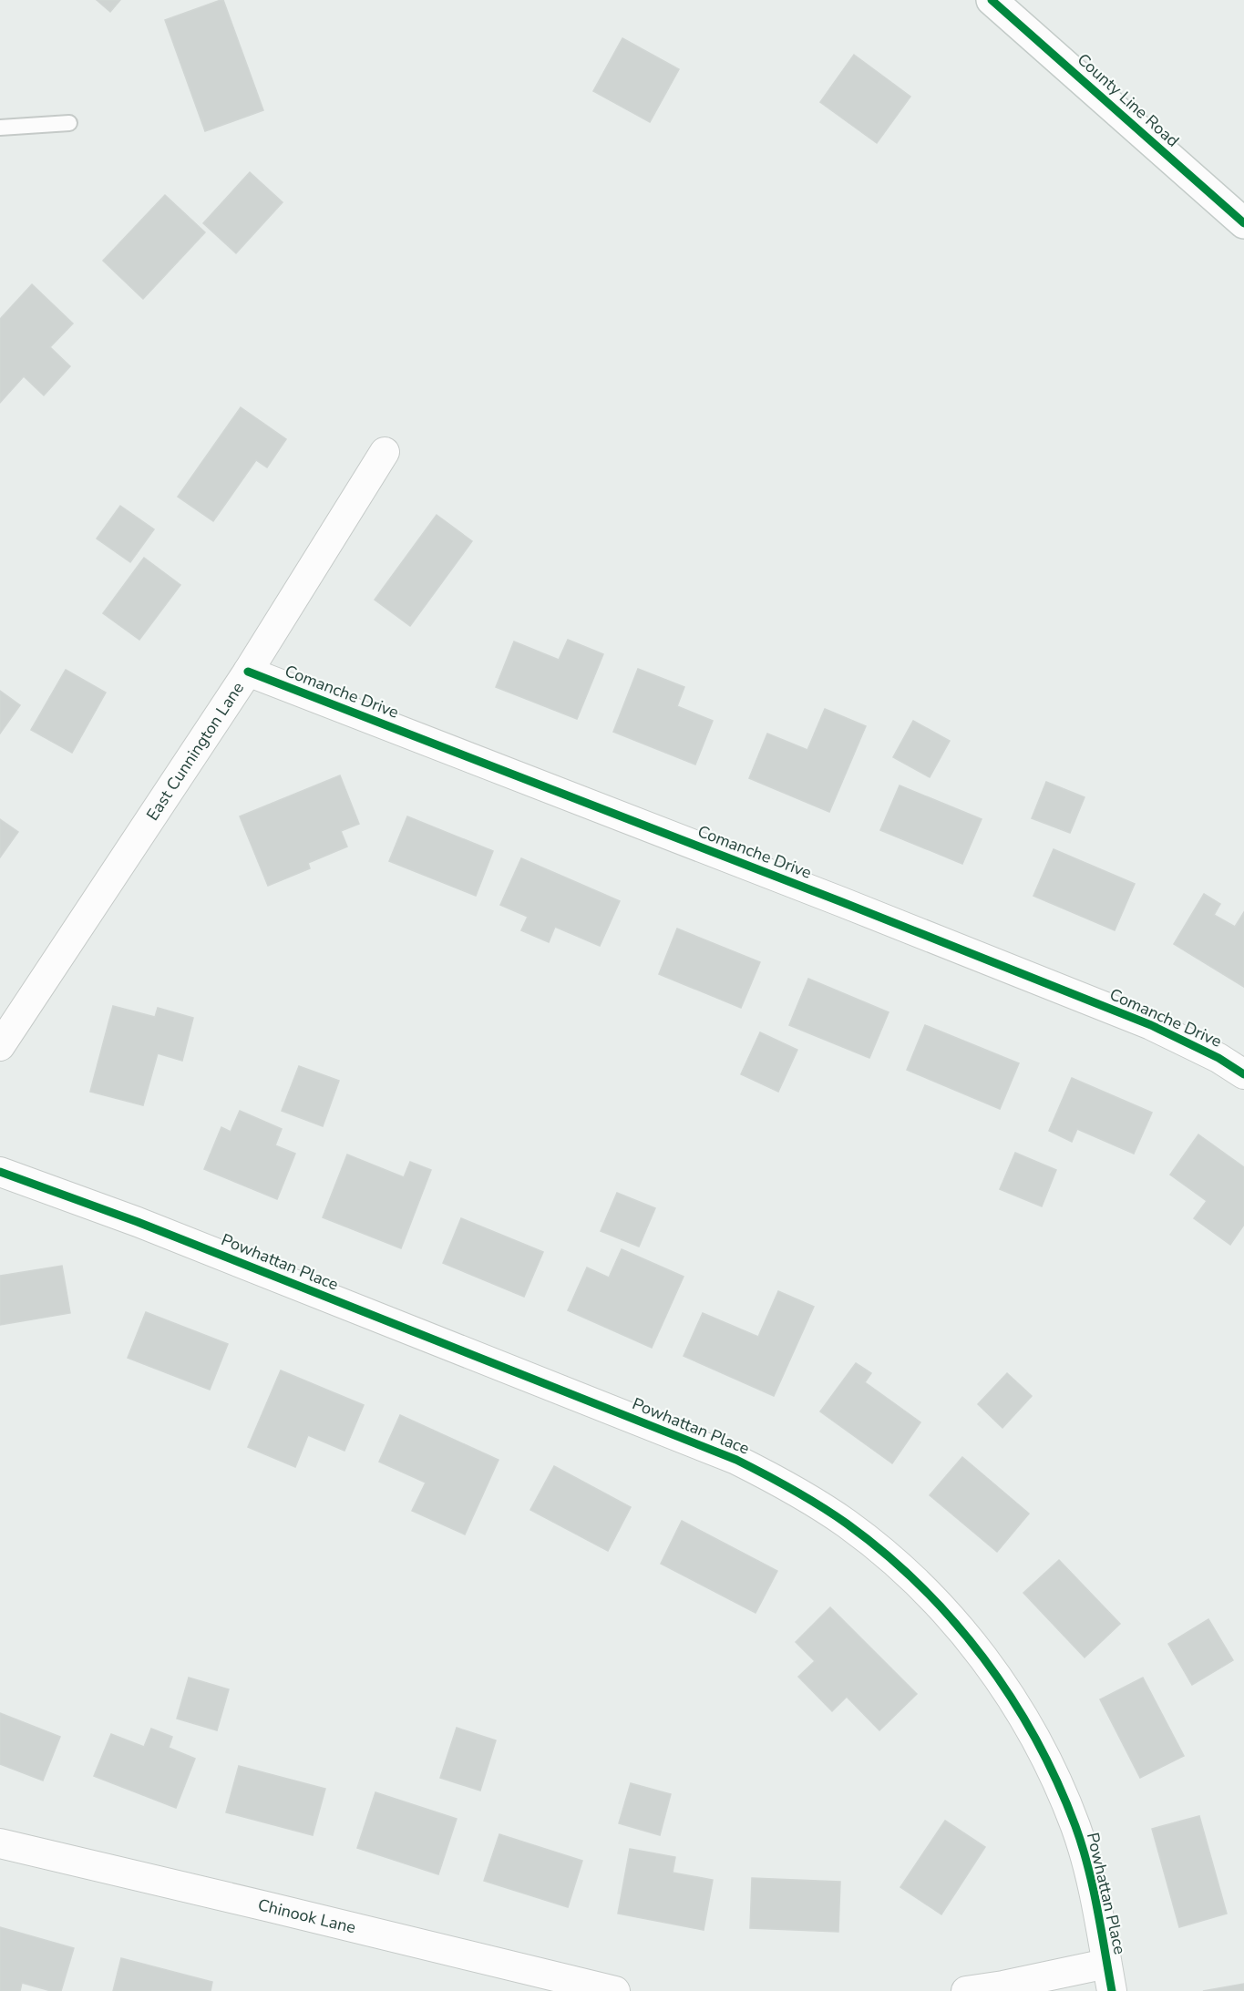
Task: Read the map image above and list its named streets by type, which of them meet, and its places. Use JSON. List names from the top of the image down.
{
  "streets": {
    "main road": ["County Line Road"],
    "street": [
      "Comanche Drive",
      "East Cunnington Lane",
      "Powhattan Place",
      "Chinook Lane"
    ]
  },
  "crossings": [
    ["Comanche Drive", "East Cunnington Lane"]
  ]
}
